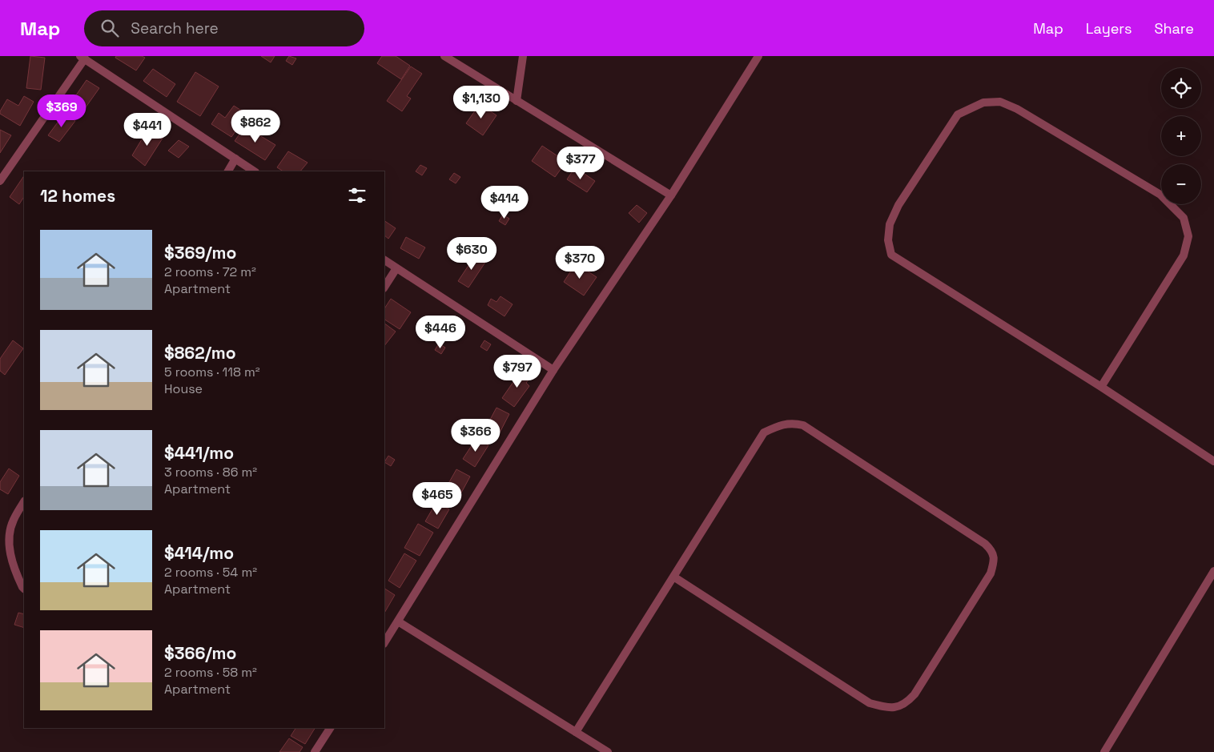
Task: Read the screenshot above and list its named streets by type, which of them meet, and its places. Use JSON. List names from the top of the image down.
{
  "page": {
    "header": "Map",
    "search": "Search here",
    "nav": ["Map", "Layers", "Share"],
    "map_buttons": ["+", "−"],
    "price": [
      "$1,130",
      "$369",
      "$862",
      "$441",
      "$377",
      "$414",
      "$630",
      "$370",
      "$446",
      "$797",
      "$366",
      "$465"
    ],
    "heading": "12 homes",
    "list": [
      {
        "name": "$369/mo",
        "note": "2 rooms · 72 m² · Apartment"
      },
      {
        "name": "$862/mo",
        "note": "5 rooms · 118 m² · House"
      },
      {
        "name": "$441/mo",
        "note": "3 rooms · 86 m² · Apartment"
      },
      {
        "name": "$414/mo",
        "note": "2 rooms · 54 m² · Apartment"
      },
      {
        "name": "$366/mo",
        "note": "2 rooms · 58 m² · Apartment"
      }
    ]
  }
}
